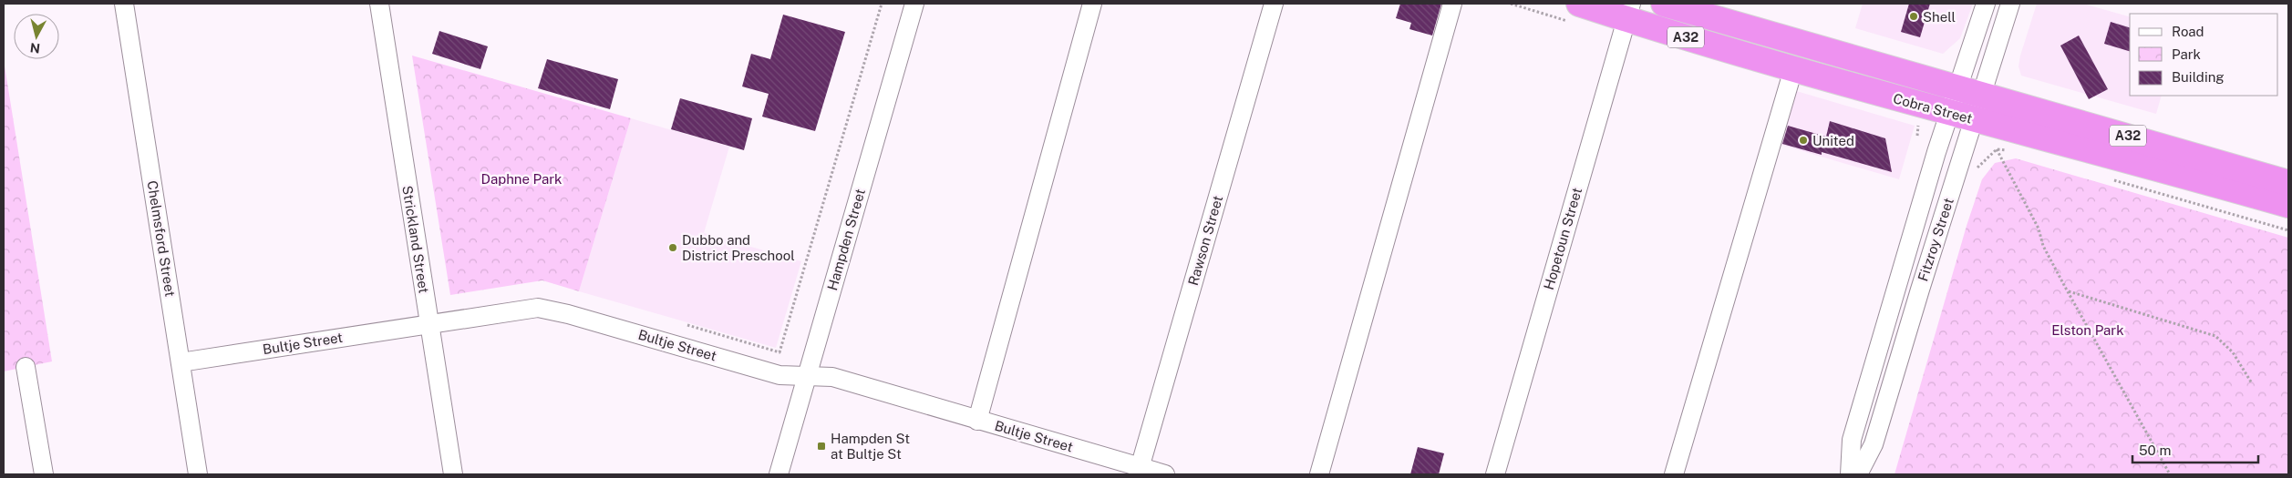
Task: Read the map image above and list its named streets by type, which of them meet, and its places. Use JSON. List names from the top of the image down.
{
  "streets": {
    "highway": ["A32", "Cobra Street"],
    "street": [
      "Chelmsford Street",
      "Hopetoun Street",
      "Strickland Street",
      "Hampden Street",
      "Fitzroy Street",
      "Rawson Street",
      "Bultje Street"
    ]
  },
  "crossings": [
    ["Cobra Street", "Hopetoun Street"],
    ["Cobra Street", "Fitzroy Street"],
    ["Chelmsford Street", "Bultje Street"],
    ["Strickland Street", "Bultje Street"],
    ["Hampden Street", "Bultje Street"],
    ["Rawson Street", "Bultje Street"]
  ],
  "parks": ["Daphne Park", "Elston Park"],
  "places": {
    "other": ["Shell", "United", "Dubbo and District Preschool"],
    "transit": ["Hampden St at Bultje St"]
  },
  "legend": ["Road", "Park", "Building"],
  "scale_bar": "50 m",
  "north": "bottom"
}
